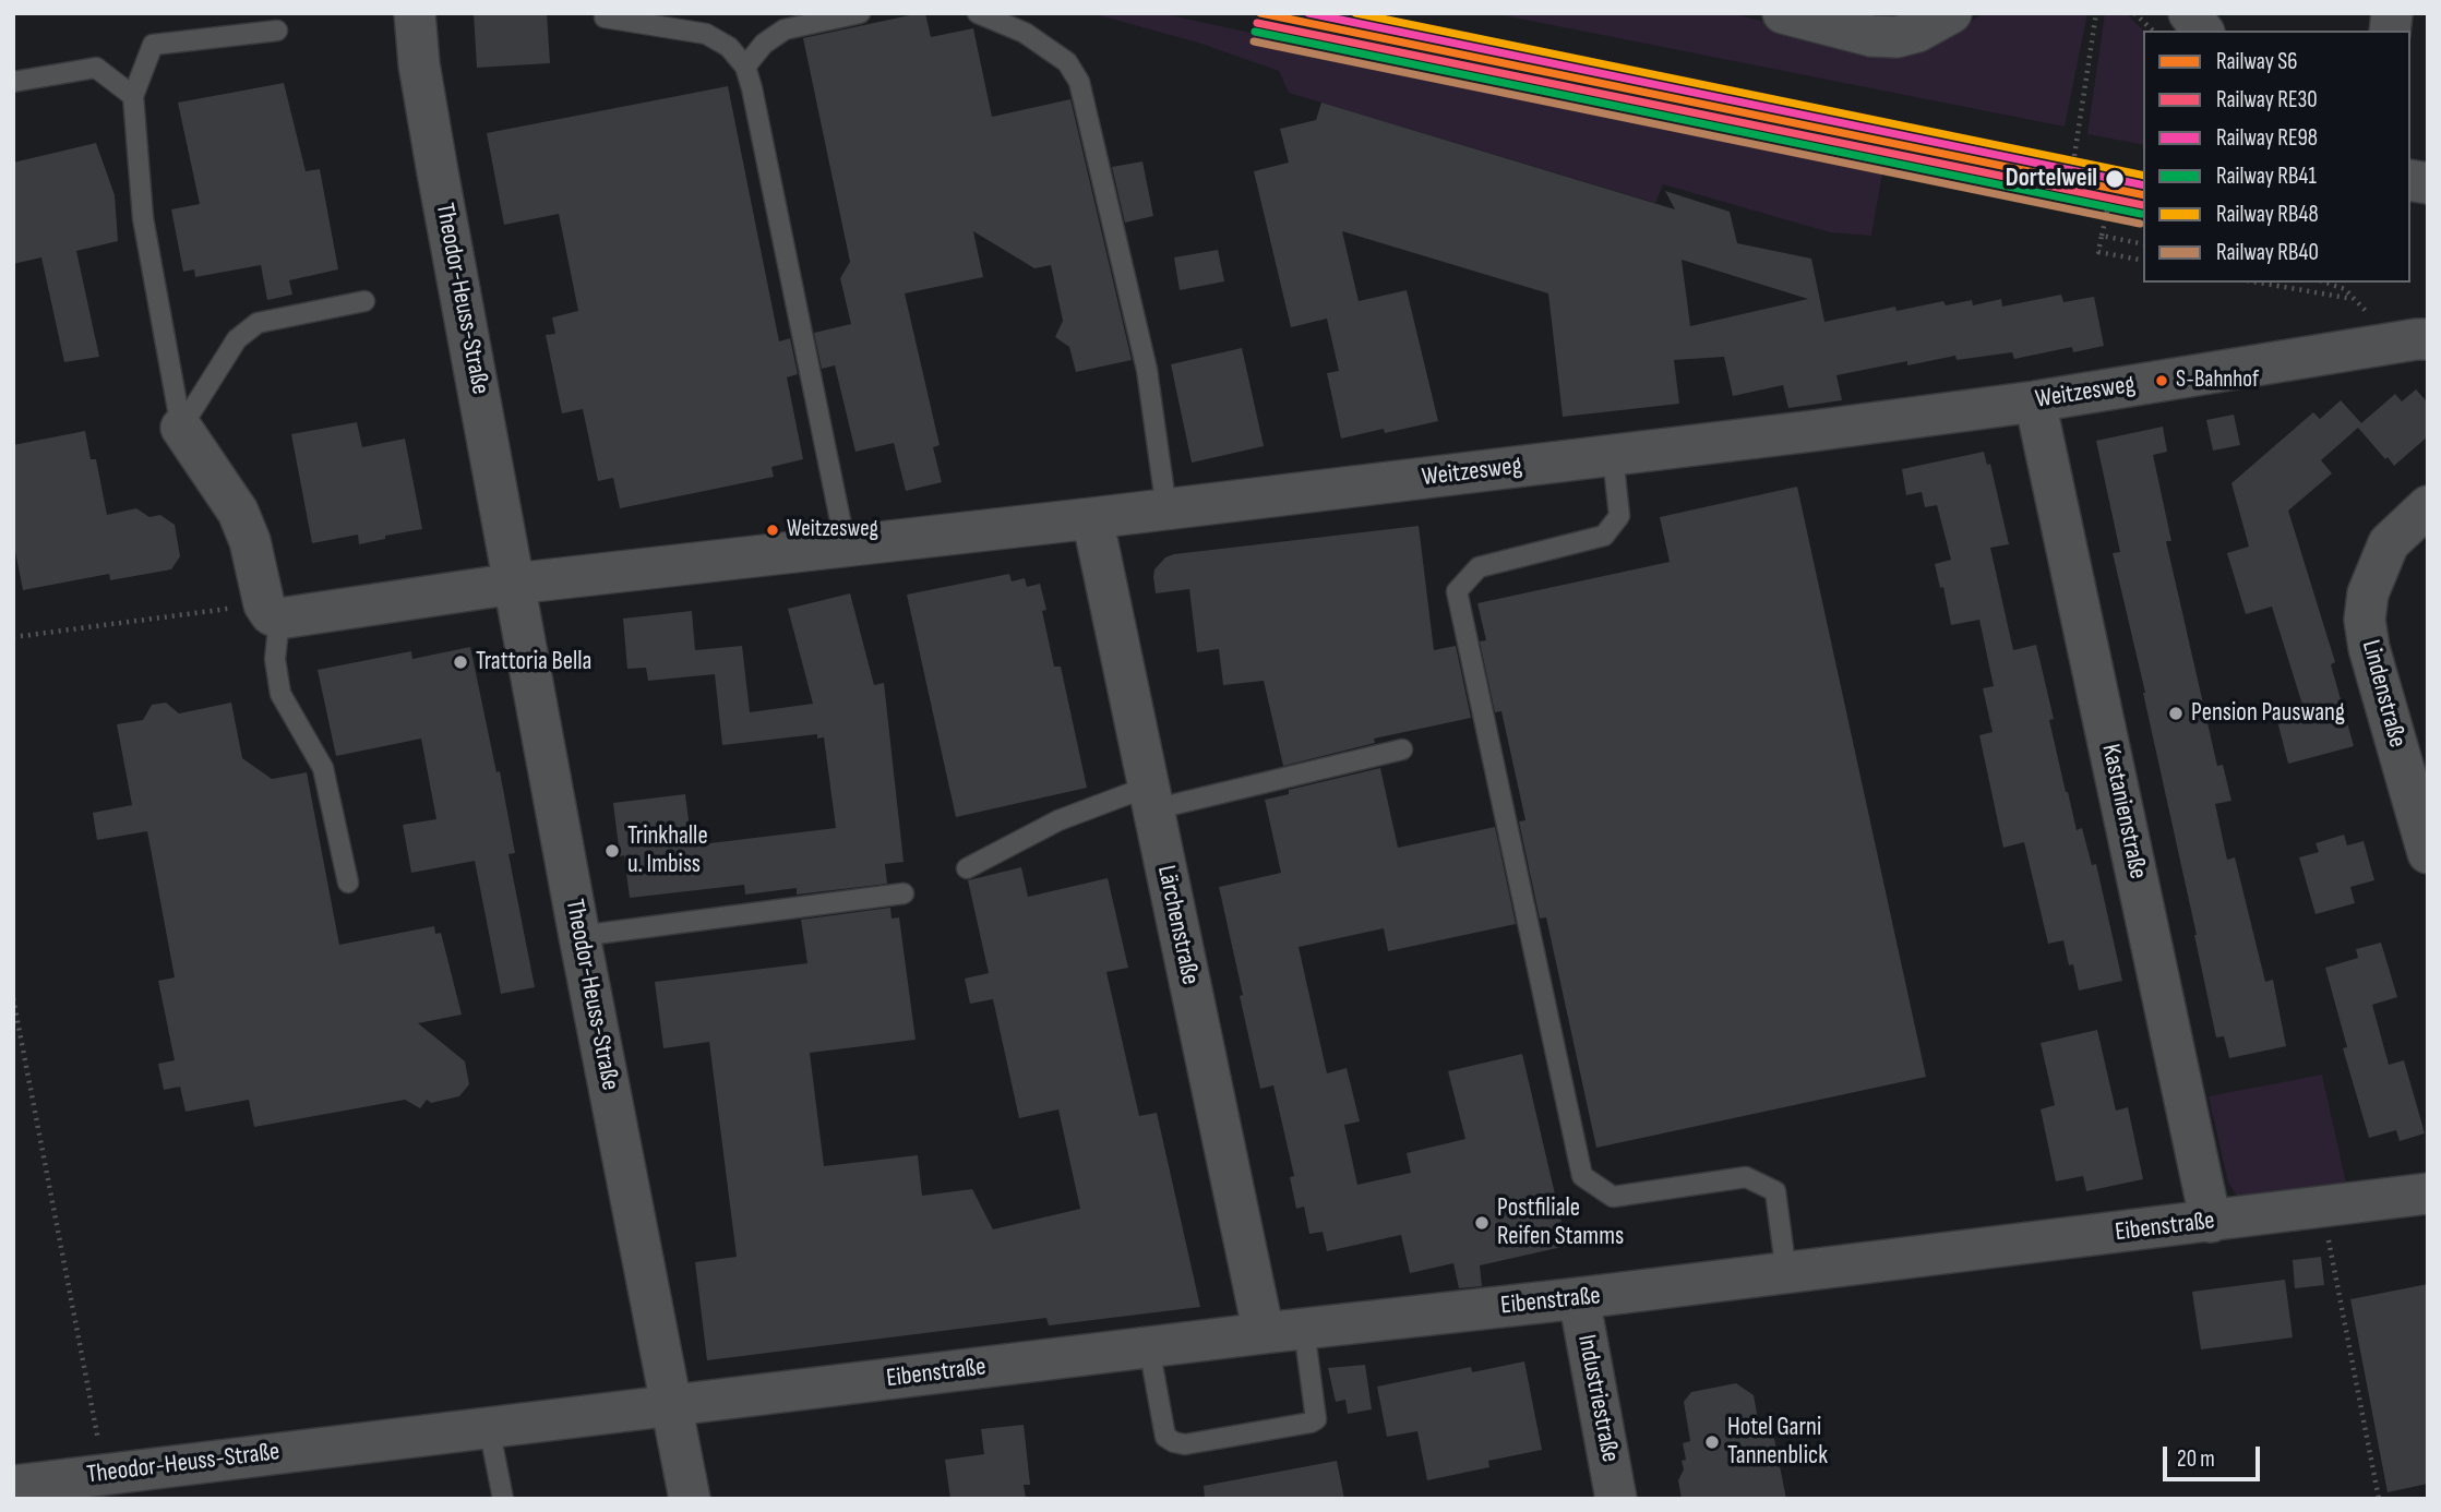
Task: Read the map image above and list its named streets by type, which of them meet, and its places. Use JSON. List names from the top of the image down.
{
  "streets": {
    "street": [
      "Theodor-Heuss-Straße",
      "Weitzesweg",
      "Lindenstraße",
      "Kastanienstraße",
      "Lärchenstraße",
      "Eibenstraße",
      "Industriestraße"
    ]
  },
  "crossings": [
    ["Theodor-Heuss-Straße", "Weitzesweg"],
    ["Theodor-Heuss-Straße", "Eibenstraße"],
    ["Weitzesweg", "Kastanienstraße"],
    ["Weitzesweg", "Lärchenstraße"],
    ["Kastanienstraße", "Eibenstraße"],
    ["Lärchenstraße", "Eibenstraße"],
    ["Eibenstraße", "Industriestraße"]
  ],
  "places": [
    "Dortelweil",
    "S-Bahnhof",
    "Weitzesweg",
    "Trattoria Bella",
    "Pension Pauswang",
    "Trinkhalle u. Imbiss",
    "Postfiliale Reifen Stamms",
    "Hotel Garni Tannenblick"
  ],
  "lines": [
    "rail line S6",
    "rail line RE98",
    "rail line RB48",
    "rail line RE30",
    "rail line RB41",
    "rail line RB40"
  ],
  "legend": [
    "Railway S6",
    "Railway RE30",
    "Railway RE98",
    "Railway RB41",
    "Railway RB48",
    "Railway RB40"
  ],
  "scale_bar": "20 m"
}
